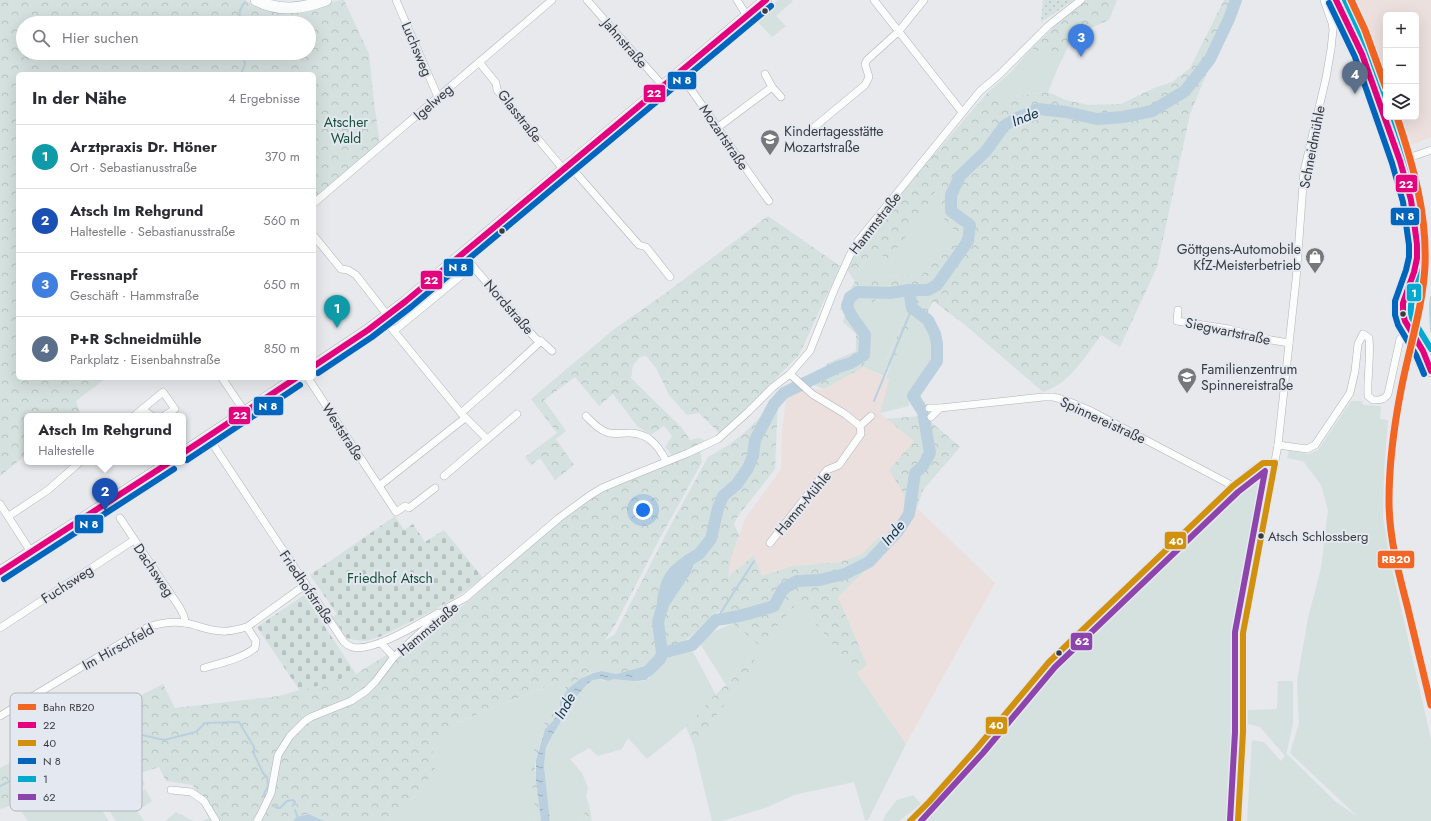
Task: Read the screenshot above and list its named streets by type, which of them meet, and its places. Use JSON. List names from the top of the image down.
{
  "streets": {
    "street": [
      "Jahnstraße",
      "Luchsweg",
      "Igelweg",
      "Glasstraße",
      "Mozartstraße",
      "Schneidmühle",
      "Hammstraße",
      "Nordstraße",
      "Siegwartstraße",
      "Spinnereistraße",
      "Weststraße",
      "Hamm-Mühle",
      "Dachsweg",
      "Fuchsweg",
      "Friedhofstraße",
      "Im Hirschfeld"
    ]
  },
  "crossings": [
    ["Luchsweg", "Igelweg"],
    ["Igelweg", "Glasstraße"],
    ["Schneidmühle", "Siegwartstraße"],
    ["Hammstraße", "Friedhofstraße"],
    ["Nordstraße", "Weststraße"],
    ["Dachsweg", "Fuchsweg"],
    ["Dachsweg", "Im Hirschfeld"],
    ["Friedhofstraße", "Im Hirschfeld"]
  ],
  "water": ["Inde"],
  "parks": ["Atscher Wald", "Friedhof Atsch"],
  "places": {
    "school or university": ["Kindertagesstätte Mozartstraße", "Familienzentrum Spinnereistraße"],
    "shop": ["Göttgens-Automobile KfZ-Meisterbetrieb"],
    "other": ["Atsch Schlossberg"]
  },
  "lines": [
    "rail line RB20",
    "transit line 22",
    "transit line 1",
    "transit line 40",
    "transit line 62"
  ],
  "legend": [
    "Bahn RB20",
    "22",
    "40",
    "N 8",
    "1",
    "62"
  ],
  "page": {
    "map_buttons": ["+", "−"],
    "search": "Hier suchen",
    "pins": [
      "3",
      "4",
      "1",
      "2"
    ],
    "heading": ["In der Nähe", "4 Ergebnisse"],
    "list": [
      {
        "mark": "1",
        "name": "Arztpraxis Dr. Höner",
        "note": "Ort · Sebastianusstraße",
        "value": "370 m"
      },
      {
        "mark": "2",
        "name": "Atsch Im Rehgrund",
        "note": "Haltestelle · Sebastianusstraße",
        "value": "560 m"
      },
      {
        "mark": "3",
        "name": "Fressnapf",
        "note": "Geschäft · Hammstraße",
        "value": "650 m"
      },
      {
        "mark": "4",
        "name": "P+R Schneidmühle",
        "note": "Parkplatz · Eisenbahnstraße",
        "value": "850 m"
      }
    ],
    "popup": ["Atsch Im Rehgrund", "Haltestelle"]
  }
}
